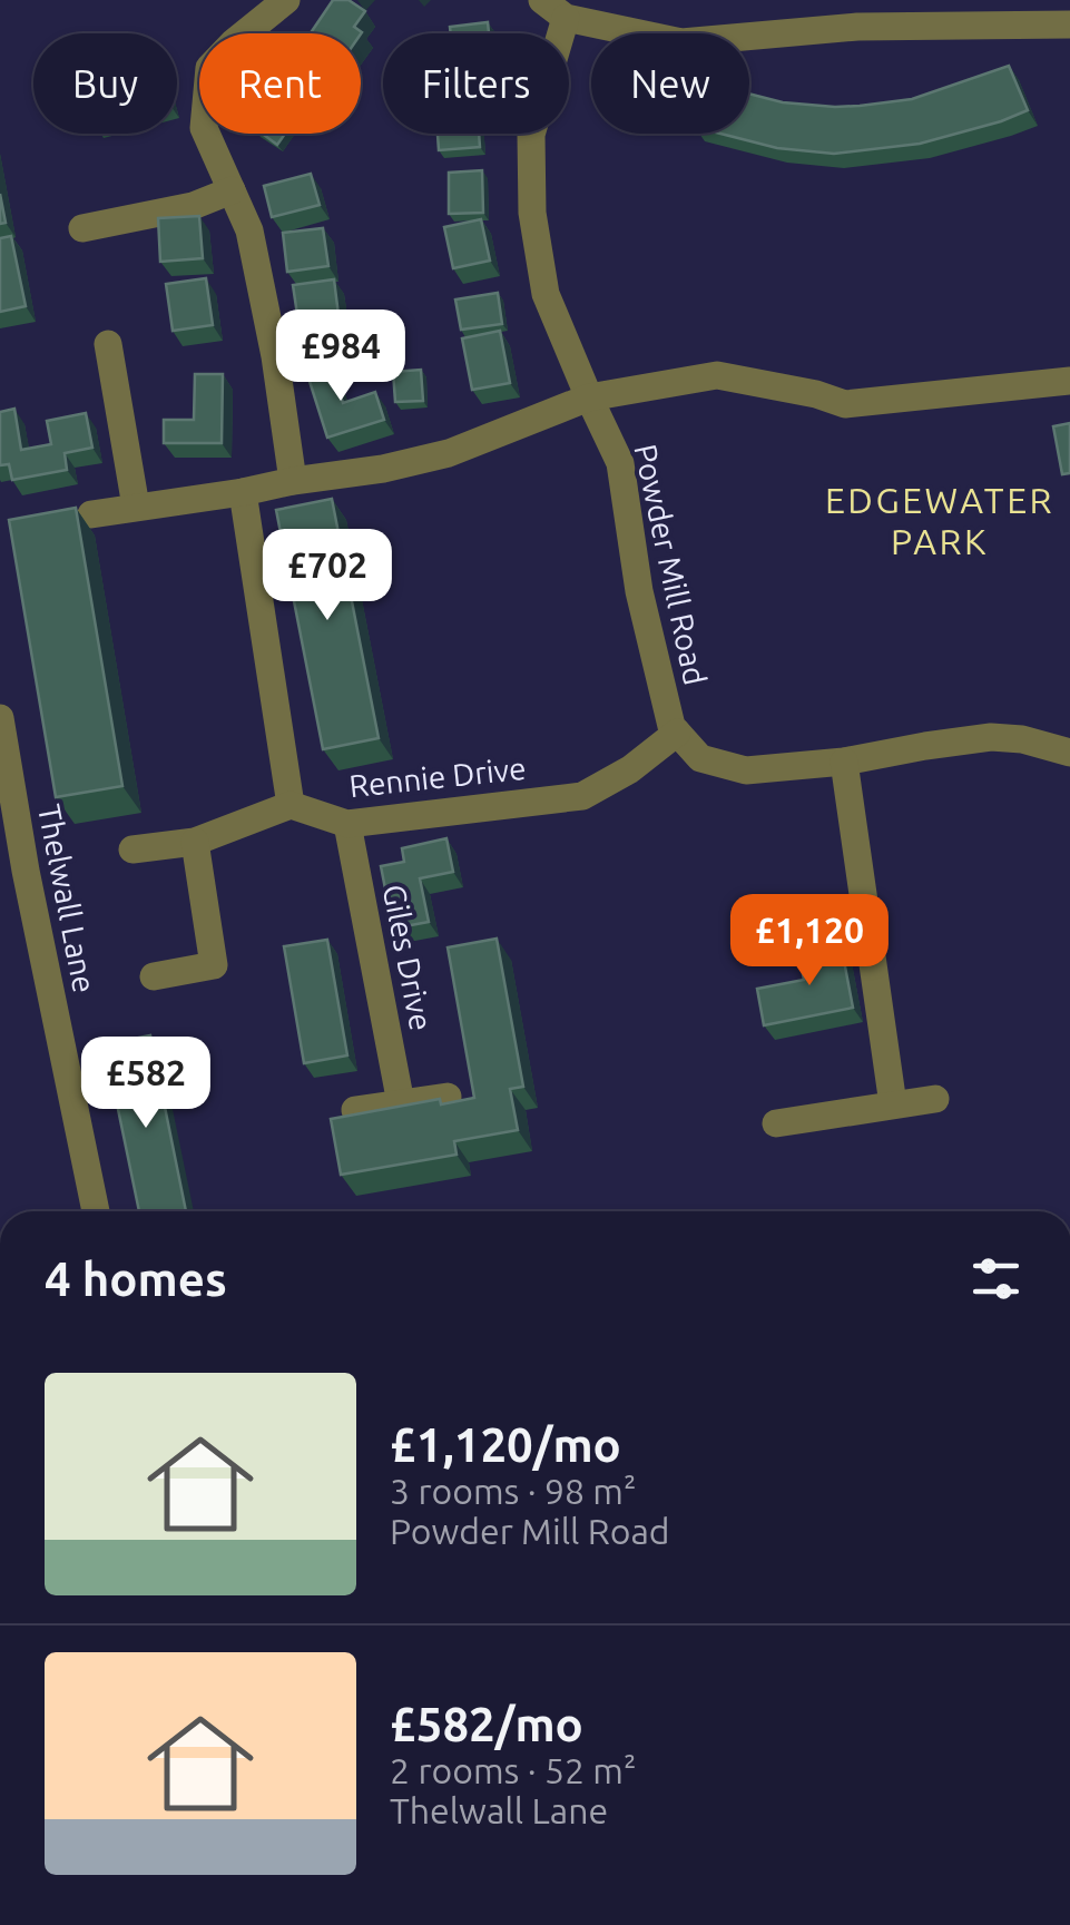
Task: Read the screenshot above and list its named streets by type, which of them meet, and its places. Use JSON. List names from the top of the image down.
{
  "streets": {
    "street": [
      "Powder Mill Road",
      "Rennie Drive",
      "Thelwall Lane",
      "Giles Drive"
    ]
  },
  "crossings": [
    ["Powder Mill Road", "Rennie Drive"],
    ["Rennie Drive", "Giles Drive"]
  ],
  "districts": ["EDGEWATER PARK"],
  "page": {
    "chip": [
      "Buy",
      "Rent",
      "Filters",
      "New"
    ],
    "price": [
      "£984",
      "£702",
      "£1,120",
      "£582"
    ],
    "heading": "4 homes",
    "list": [
      {
        "name": "£1,120/mo",
        "note": "3 rooms · 98 m² · Powder Mill Road"
      },
      {
        "name": "£582/mo",
        "note": "2 rooms · 52 m² · Thelwall Lane"
      }
    ]
  }
}
